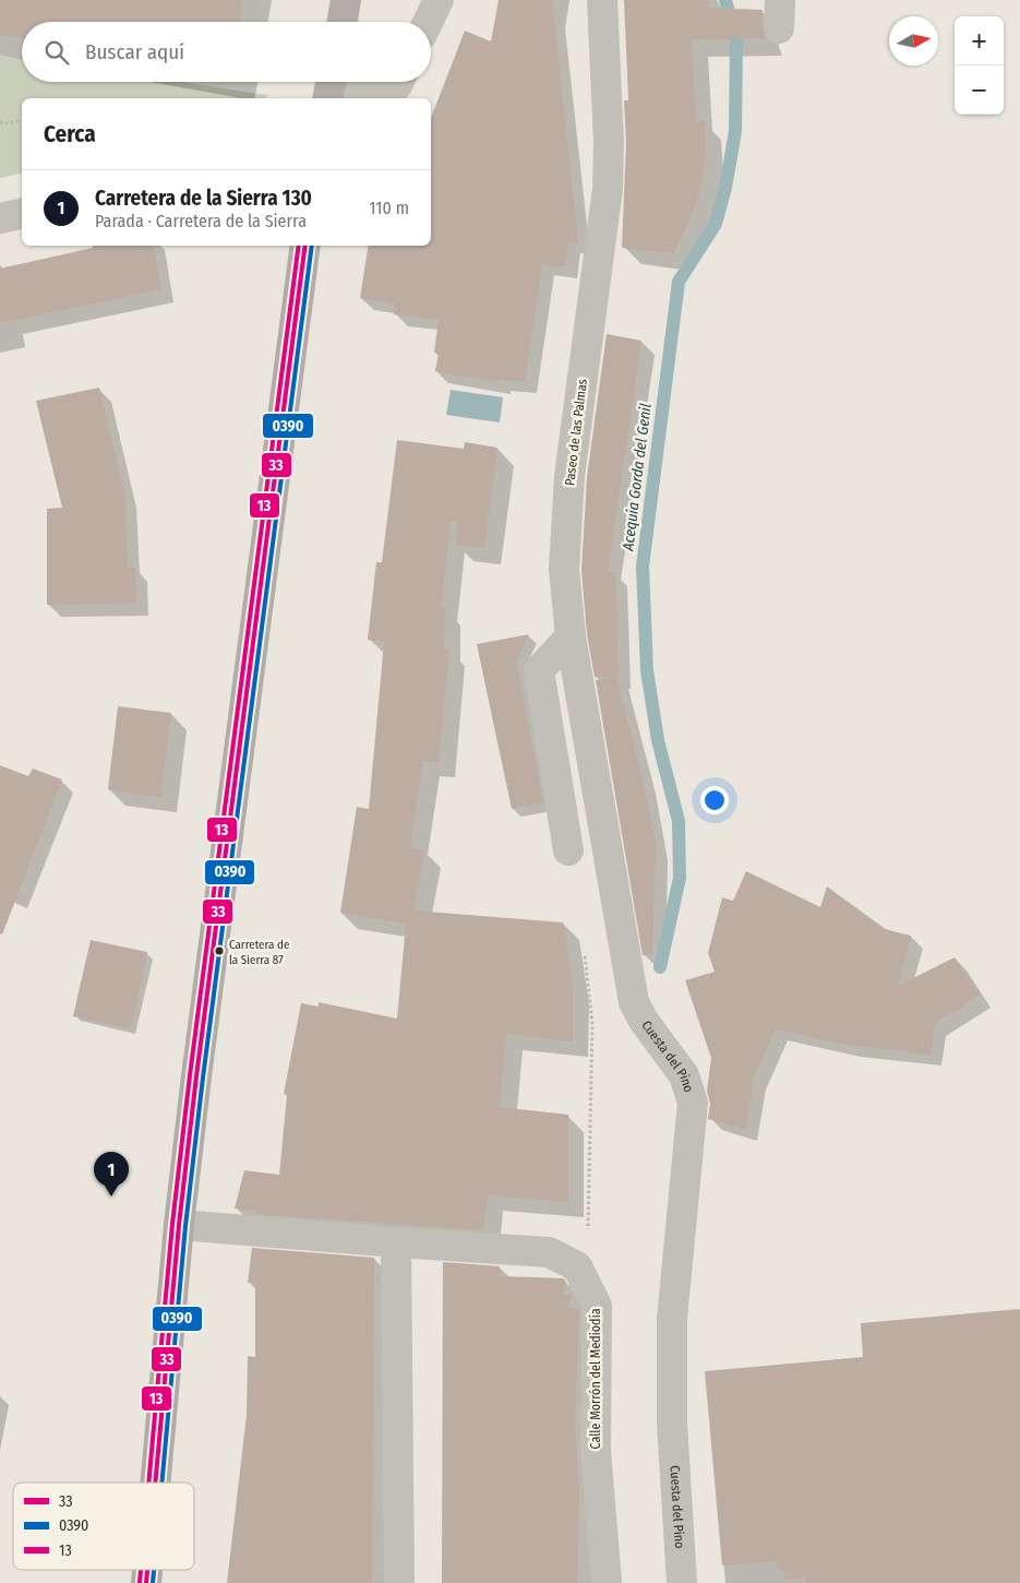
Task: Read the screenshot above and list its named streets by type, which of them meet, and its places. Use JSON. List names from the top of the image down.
{
  "streets": {
    "street": ["Paseo de las Palmas", "Cuesta del Pino", "Calle Morrón del Mediodía"]
  },
  "crossings": [
    ["Paseo de las Palmas", "Cuesta del Pino"]
  ],
  "water": ["Acequia Gorda del Genil"],
  "places": ["Carretera de la Sierra 87"],
  "lines": ["transit line 33", "transit line 0390", "transit line 13"],
  "legend": ["33", "0390", "13"],
  "north": "right",
  "page": {
    "map_buttons": ["+", "−"],
    "search": "Buscar aquí",
    "heading": "Cerca",
    "list": [
      {
        "mark": "1",
        "name": "Carretera de la Sierra 130",
        "note": "Parada · Carretera de la Sierra",
        "value": "110 m"
      }
    ],
    "pins": "1"
  }
}
